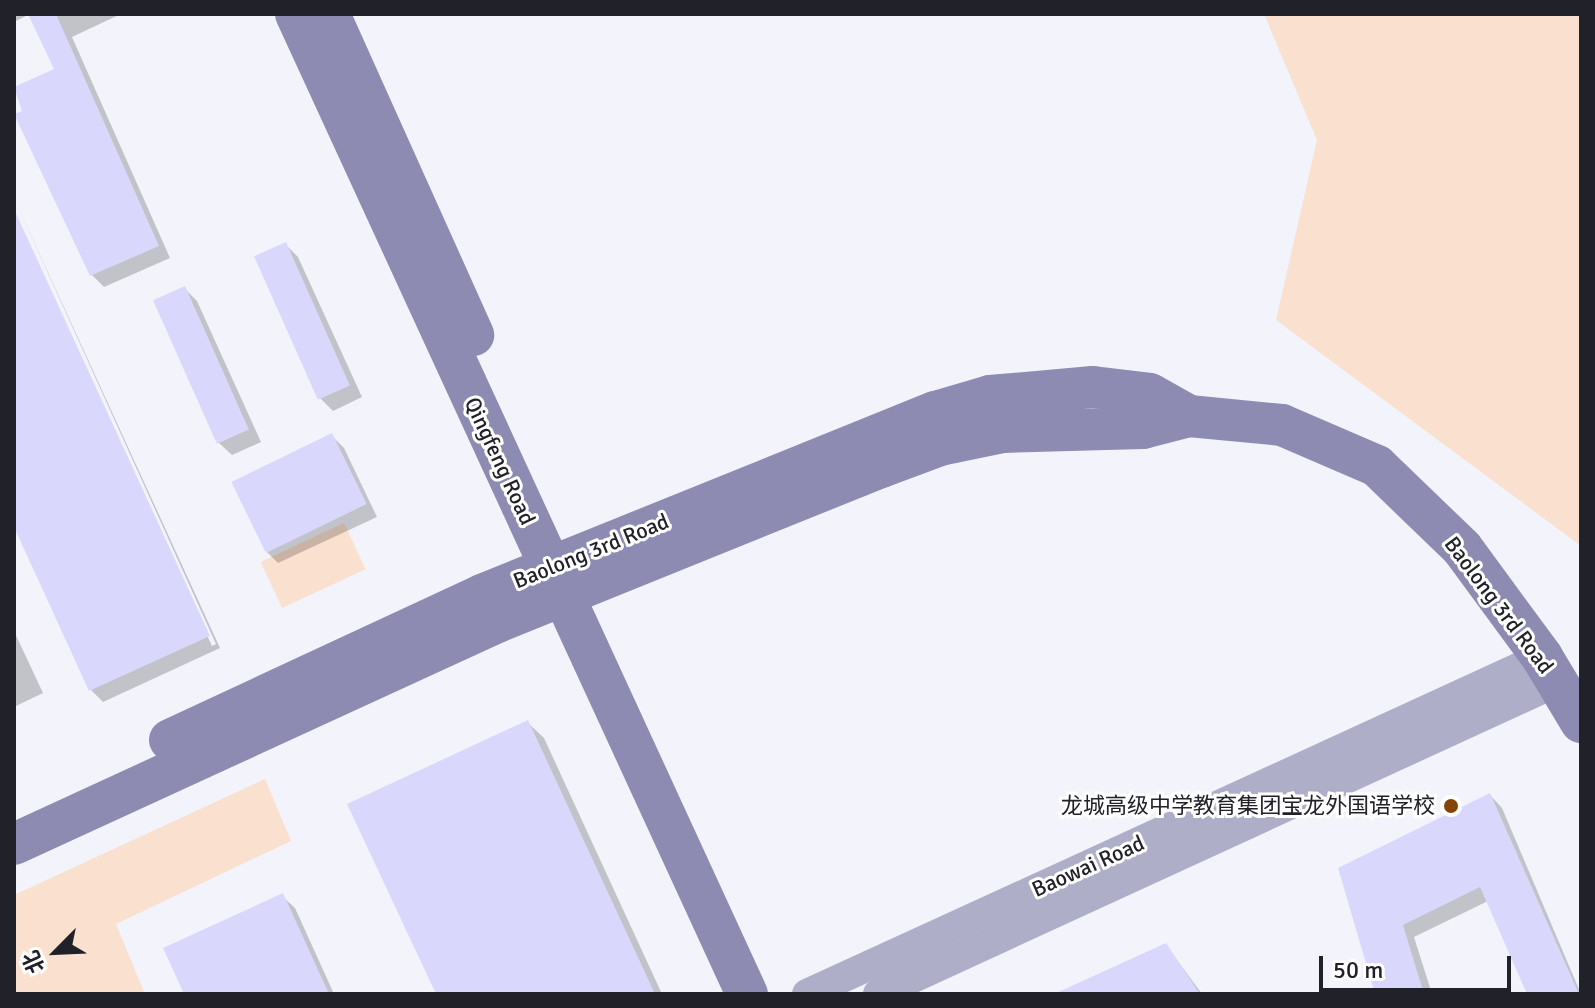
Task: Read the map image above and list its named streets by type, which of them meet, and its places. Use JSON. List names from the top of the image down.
{
  "streets": {
    "street": ["Qingfeng Road", "Baolong 3rd Road", "Baowai Road"]
  },
  "crossings": [
    ["Qingfeng Road", "Baolong 3rd Road"],
    ["Baolong 3rd Road", "Baowai Road"]
  ],
  "places": ["龙城高级中学教育集团宝龙外国语学校"],
  "scale_bar": "50 m",
  "north": "bottom left"
}
